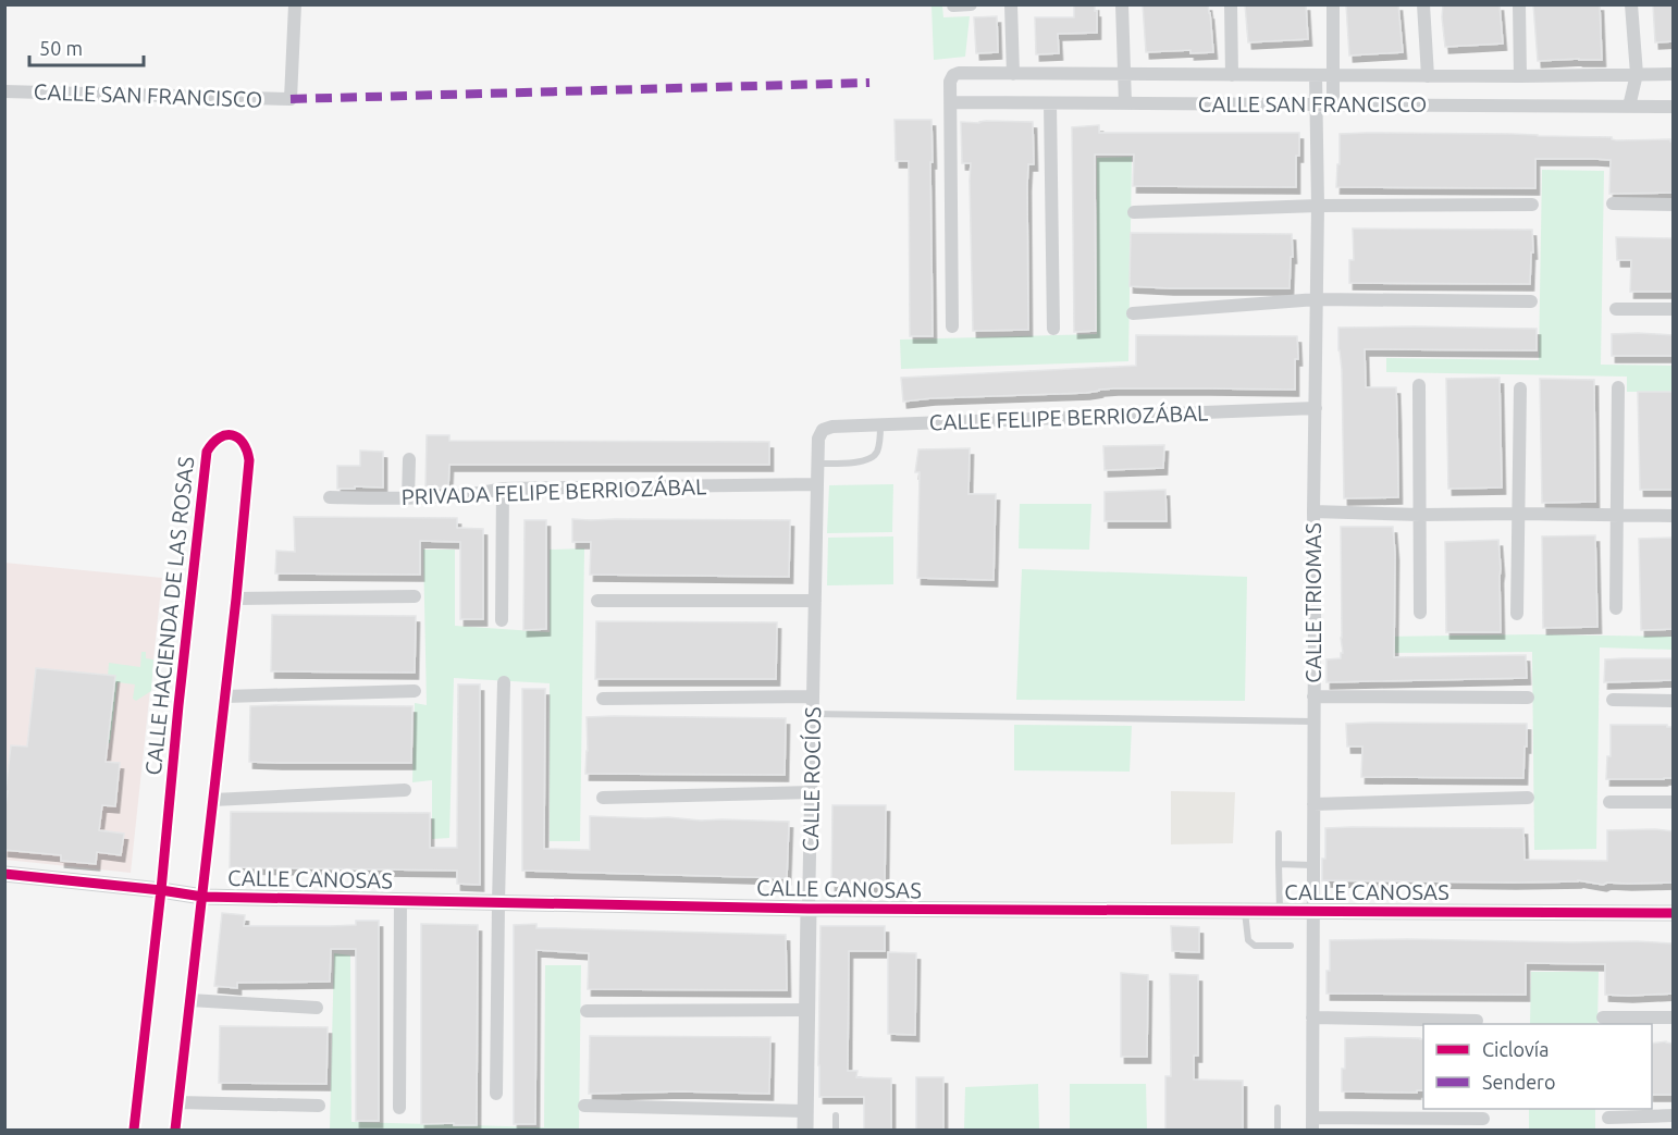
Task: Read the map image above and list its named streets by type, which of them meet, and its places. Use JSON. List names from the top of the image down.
{
  "streets": {
    "street": [
      "CALLE SAN FRANCISCO",
      "CALLE FELIPE BERRIOZÁBAL",
      "PRIVADA FELIPE BERRIOZÁBAL",
      "CALLE TRIOMAS",
      "CALLE HACIENDA DE LAS ROSAS",
      "CALLE ROCÍOS",
      "CALLE CANOSAS"
    ]
  },
  "crossings": [
    ["CALLE SAN FRANCISCO", "CALLE TRIOMAS"],
    ["CALLE FELIPE BERRIOZÁBAL", "CALLE TRIOMAS"],
    ["CALLE FELIPE BERRIOZÁBAL", "CALLE ROCÍOS"],
    ["PRIVADA FELIPE BERRIOZÁBAL", "CALLE ROCÍOS"],
    ["CALLE TRIOMAS", "CALLE CANOSAS"],
    ["CALLE HACIENDA DE LAS ROSAS", "CALLE CANOSAS"],
    ["CALLE ROCÍOS", "CALLE CANOSAS"]
  ],
  "legend": ["Ciclovía", "Sendero"],
  "scale_bar": "50 m"
}
